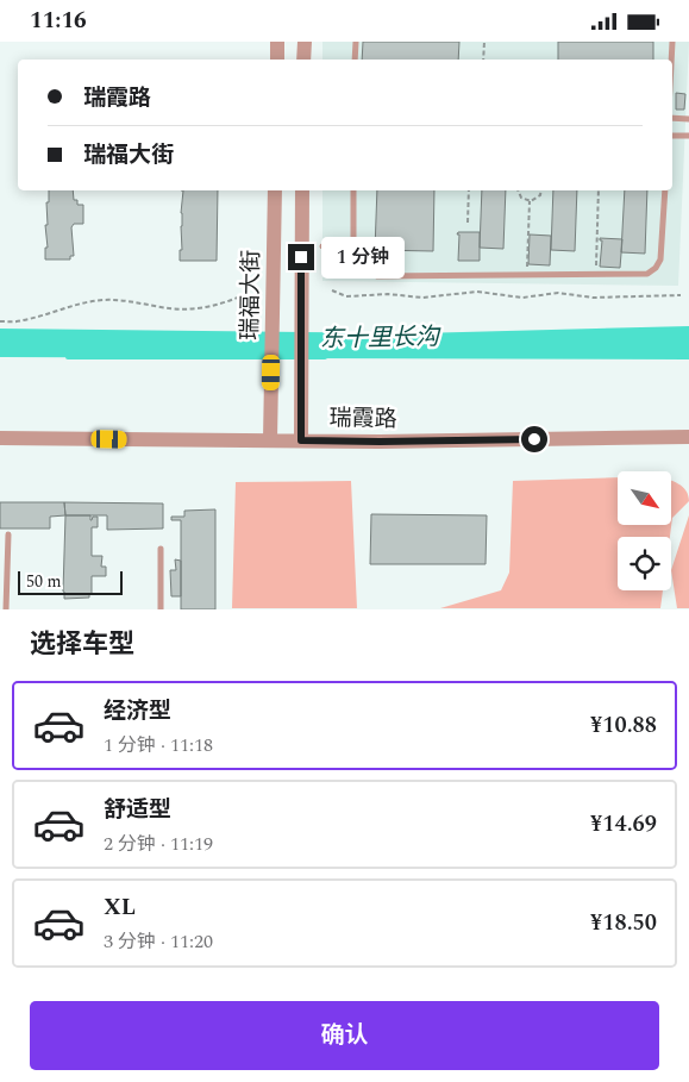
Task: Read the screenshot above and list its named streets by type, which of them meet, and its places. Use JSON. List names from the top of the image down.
{
  "streets": {
    "street": ["瑞福大街", "瑞霞路"]
  },
  "crossings": [
    ["瑞福大街", "瑞霞路"]
  ],
  "water": ["东十里长沟"],
  "scale_bar": "50 m",
  "north": "bottom right",
  "page": {
    "status": "11:16",
    "banner": ["瑞霞路", "瑞福大街"],
    "bubble": "1 分钟",
    "scale": "50 m",
    "heading": "选择车型",
    "list": [
      {
        "name": "经济型",
        "note": "1 分钟 · 11:18",
        "value": "¥10.88"
      },
      {
        "name": "舒适型",
        "note": "2 分钟 · 11:19",
        "value": "¥14.69"
      },
      {
        "name": "XL",
        "note": "3 分钟 · 11:20",
        "value": "¥18.50"
      }
    ],
    "buttons": "确认"
  }
}
